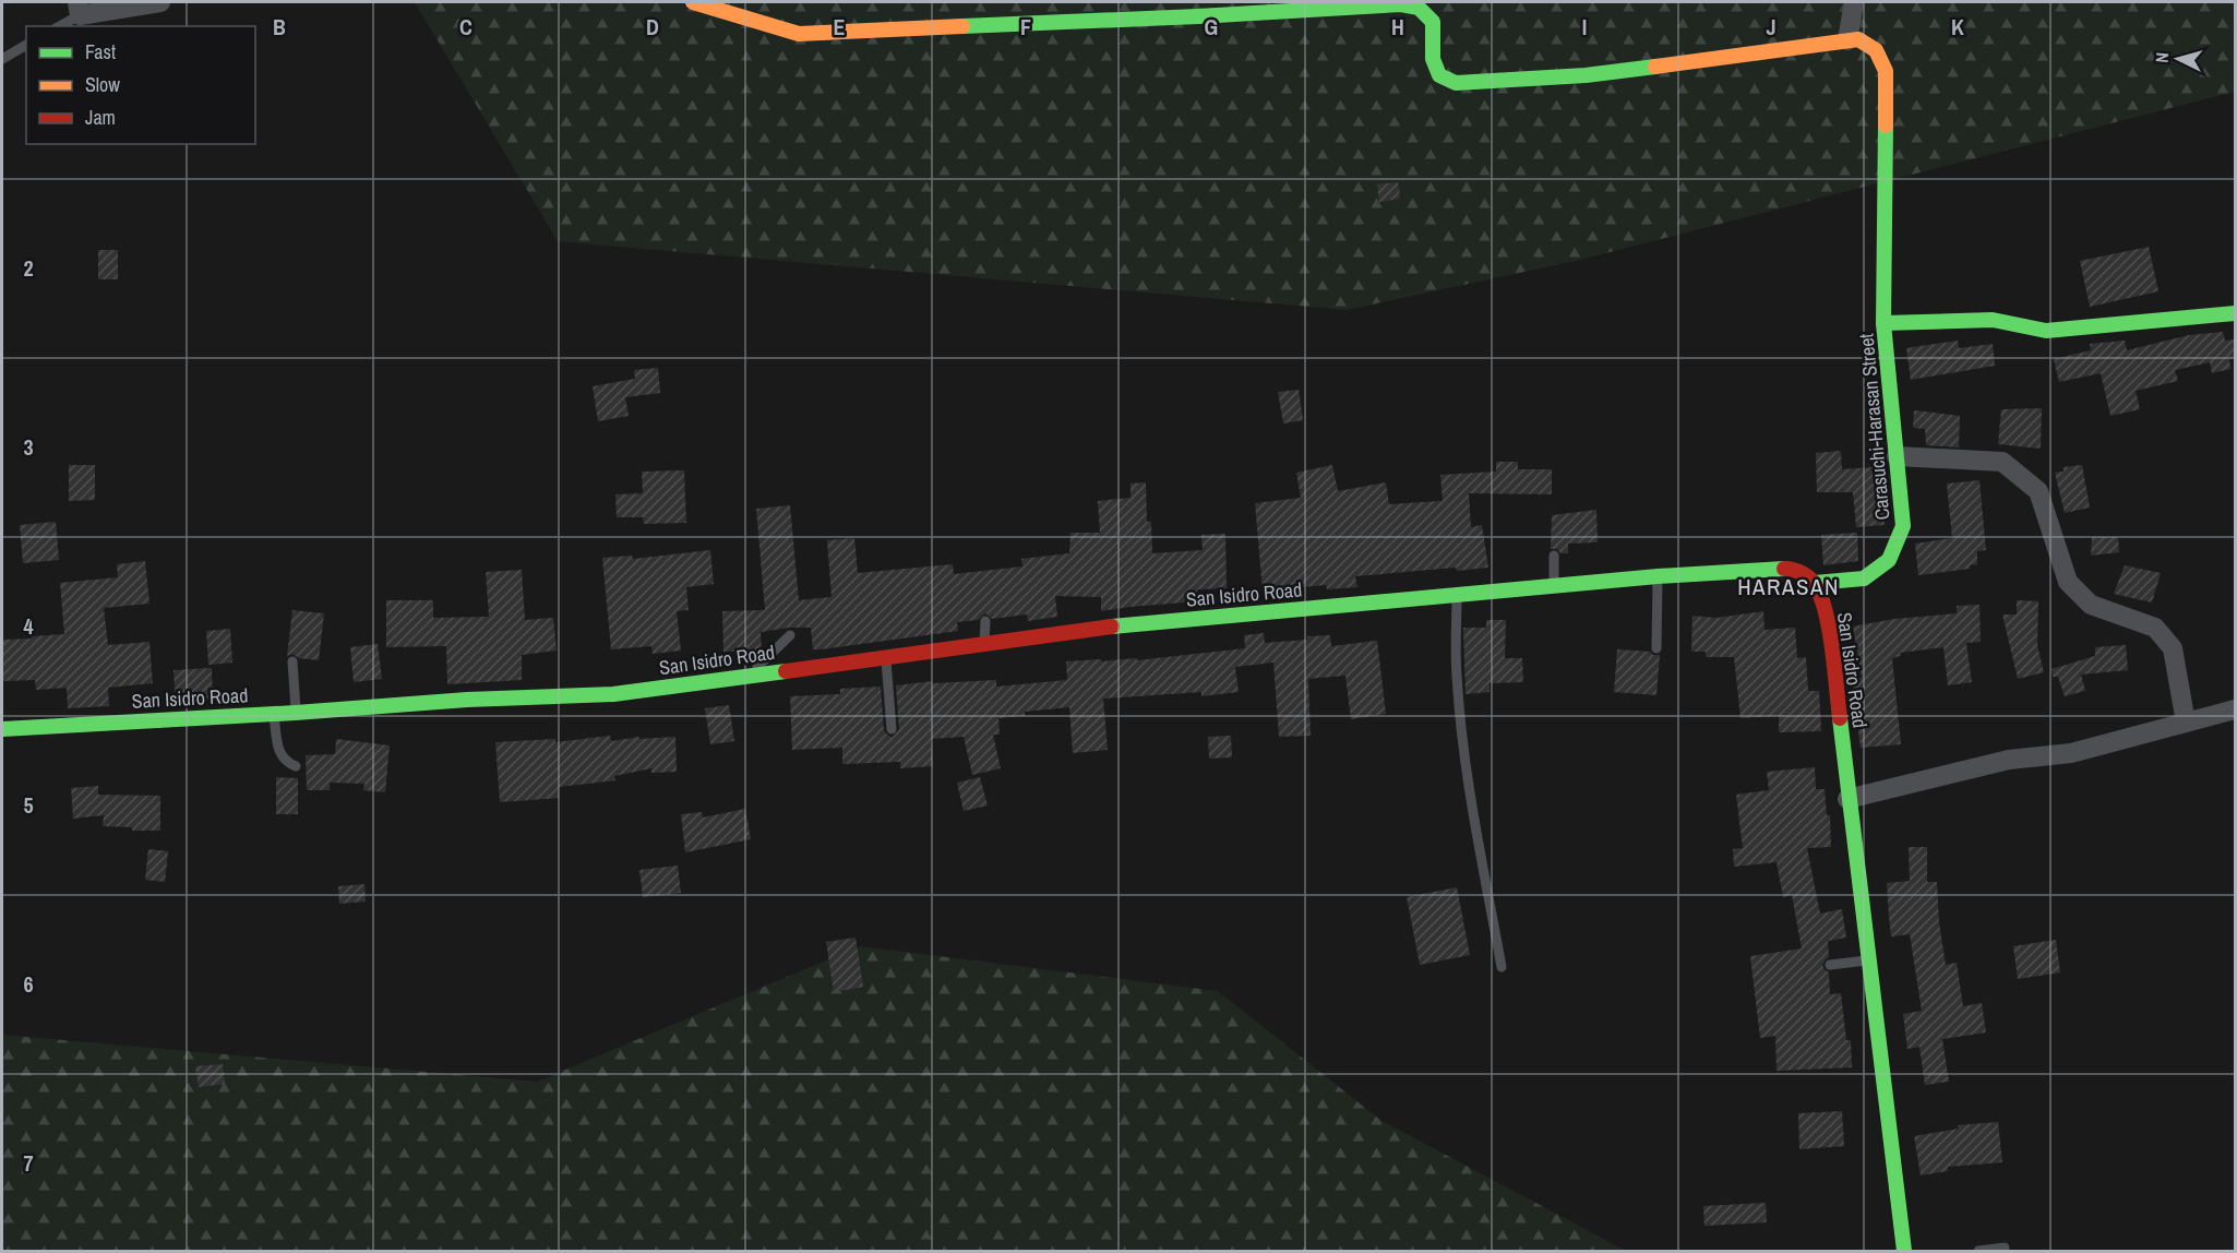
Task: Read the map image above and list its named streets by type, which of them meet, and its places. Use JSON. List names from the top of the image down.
{
  "streets": {
    "street": ["Carasuchi-Harasan Street", "San Isidro Road"]
  },
  "crossings": [
    ["Carasuchi-Harasan Street", "San Isidro Road"]
  ],
  "districts": ["HARASAN"],
  "legend": ["Fast", "Slow", "Jam"],
  "north": "left",
  "grid": {
    "columns": [
      "B",
      "C",
      "D",
      "E",
      "F",
      "G",
      "H",
      "I",
      "J",
      "K"
    ],
    "rows": [
      "2",
      "3",
      "4",
      "5",
      "6",
      "7"
    ]
  }
}
